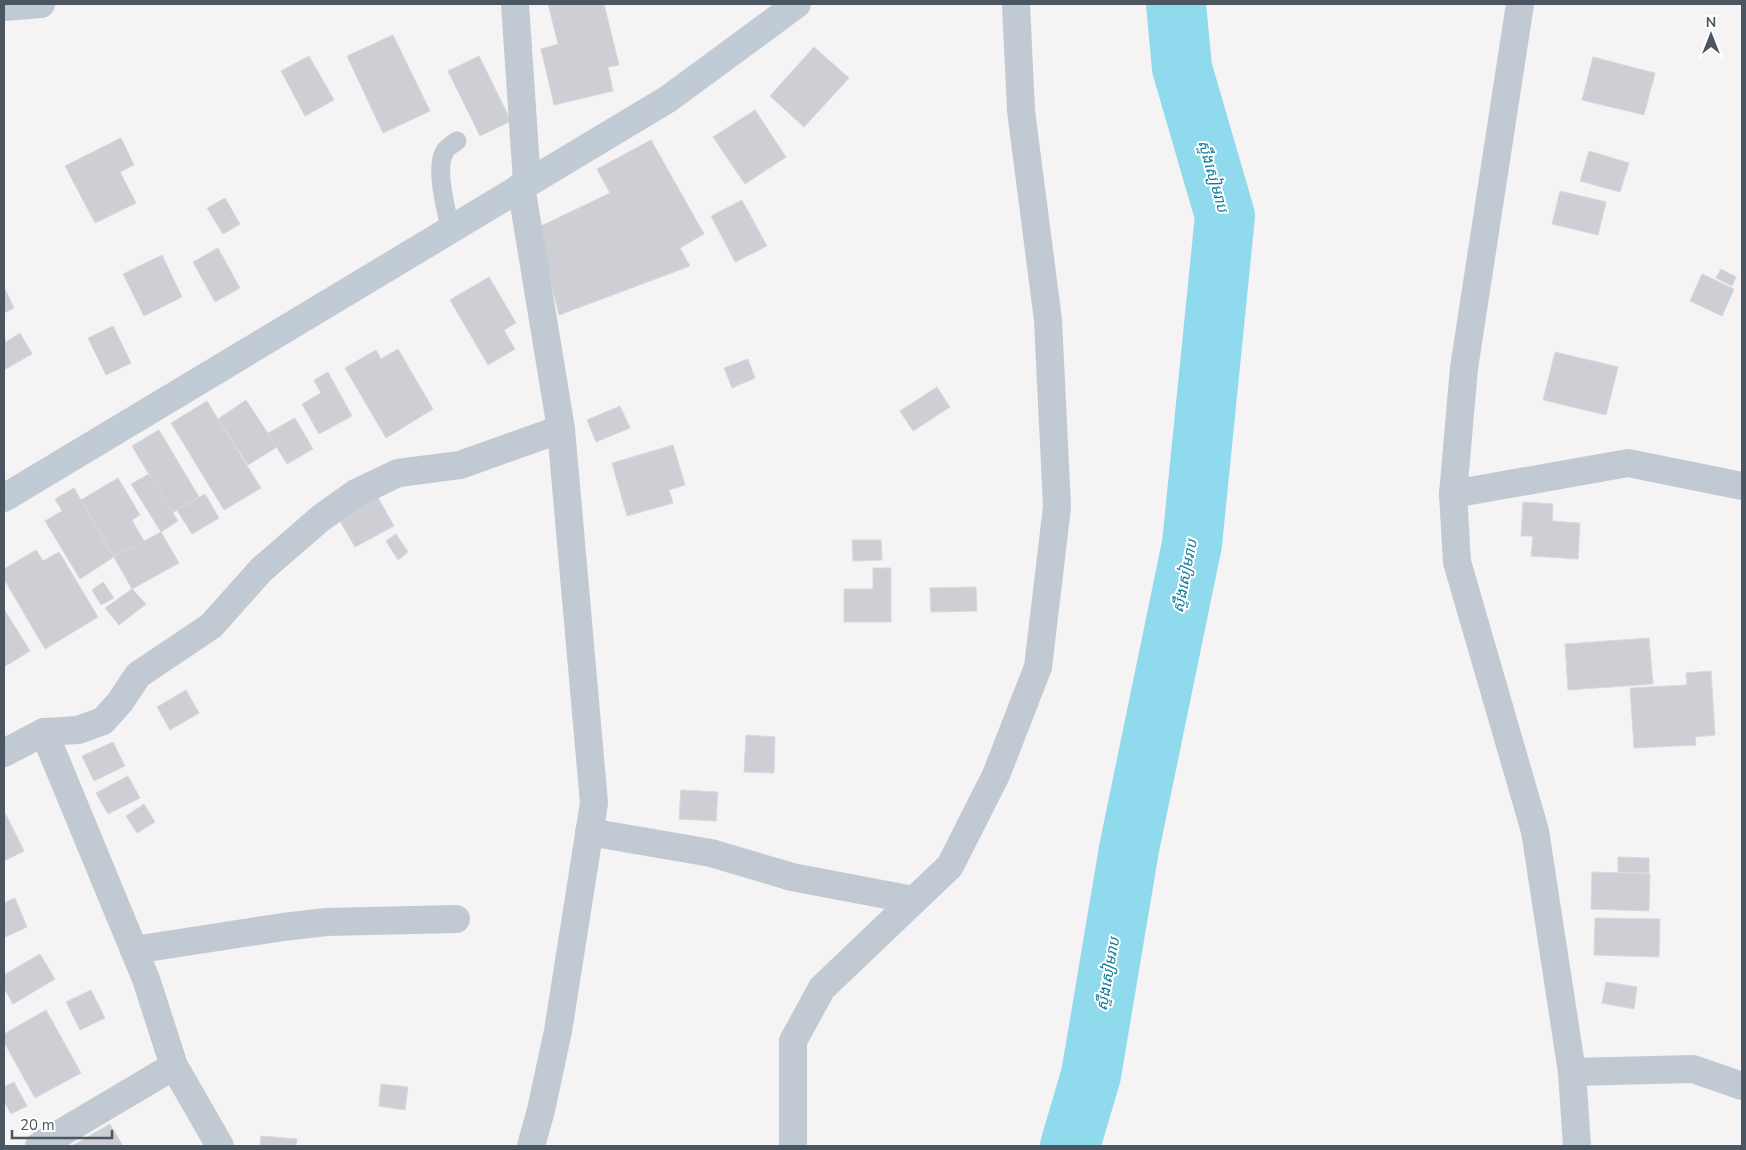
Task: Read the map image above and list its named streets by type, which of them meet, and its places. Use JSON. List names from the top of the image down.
{
  "water": ["ស្ទឹងសៀមរាប"],
  "scale_bar": "20 m",
  "north": "top"
}
